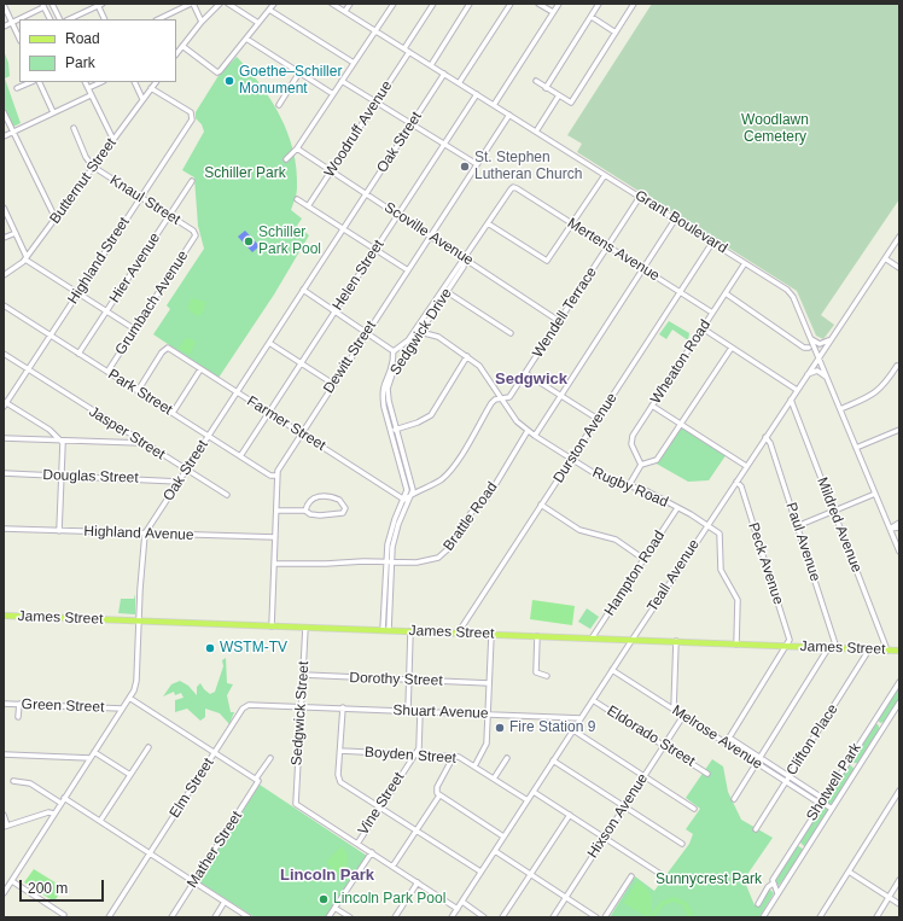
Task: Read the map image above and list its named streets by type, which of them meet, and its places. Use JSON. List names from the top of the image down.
{
  "streets": {
    "main road": ["James Street"],
    "street": [
      "Woodruff Avenue",
      "Oak Street",
      "Butternut Street",
      "Knaul Street",
      "Grant Boulevard",
      "Scoville Avenue",
      "Mertens Avenue",
      "Highland Street",
      "Hier Avenue",
      "Helen Street",
      "Grumbach Avenue",
      "Wendell Terrace",
      "Sedgwick Drive",
      "Dewitt Street",
      "Wheaton Road",
      "Park Street",
      "Farmer Street",
      "Jasper Street",
      "Durston Avenue",
      "Douglas Street",
      "Rugby Road",
      "Brattle Road",
      "Mildred Avenue",
      "Highland Avenue",
      "Paul Avenue",
      "Peck Avenue",
      "Hampton Road",
      "Teall Avenue",
      "Dorothy Street",
      "Green Street",
      "Shuart Avenue",
      "Sedgwick Street",
      "Eldorado Street",
      "Melrose Avenue",
      "Clifton Place",
      "Boyden Street",
      "Shotwell Park",
      "Elm Street",
      "Vine Street",
      "Hixson Avenue",
      "Mather Street"
    ]
  },
  "crossings": [
    ["Woodruff Avenue", "Grant Boulevard"],
    ["Woodruff Avenue", "Scoville Avenue"],
    ["Oak Street", "Grant Boulevard"],
    ["Oak Street", "Scoville Avenue"],
    ["Oak Street", "Park Street"],
    ["Oak Street", "Farmer Street"],
    ["Oak Street", "Jasper Street"],
    ["Oak Street", "Douglas Street"],
    ["Oak Street", "Highland Avenue"],
    ["Oak Street", "James Street"],
    ["Oak Street", "Green Street"],
    ["Butternut Street", "Knaul Street"],
    ["Butternut Street", "Highland Street"],
    ["Knaul Street", "Highland Street"],
    ["Knaul Street", "Hier Avenue"],
    ["Knaul Street", "Grumbach Avenue"],
    ["Grant Boulevard", "Helen Street"],
    ["Grant Boulevard", "Wendell Terrace"],
    ["Grant Boulevard", "Dewitt Street"],
    ["Grant Boulevard", "Wheaton Road"],
    ["Grant Boulevard", "Durston Avenue"],
    ["Grant Boulevard", "Teall Avenue"],
    ["Scoville Avenue", "Helen Street"],
    ["Scoville Avenue", "Wendell Terrace"],
    ["Scoville Avenue", "Sedgwick Drive"],
    ["Scoville Avenue", "Dewitt Street"],
    ["Mertens Avenue", "Wendell Terrace"],
    ["Mertens Avenue", "Sedgwick Drive"],
    ["Mertens Avenue", "Wheaton Road"],
    ["Mertens Avenue", "Durston Avenue"],
    ["Highland Street", "Park Street"],
    ["Highland Street", "Jasper Street"],
    ["Hier Avenue", "Park Street"],
    ["Helen Street", "Park Street"],
    ["Helen Street", "Farmer Street"],
    ["Grumbach Avenue", "Park Street"],
    ["Wendell Terrace", "Sedgwick Drive"],
    ["Wendell Terrace", "Farmer Street"],
    ["Wendell Terrace", "Rugby Road"],
    ["Sedgwick Drive", "Farmer Street"],
    ["Sedgwick Drive", "Rugby Road"],
    ["Sedgwick Drive", "Brattle Road"],
    ["Sedgwick Drive", "James Street"],
    ["Dewitt Street", "Park Street"],
    ["Dewitt Street", "Farmer Street"],
    ["Dewitt Street", "Brattle Road"],
    ["Dewitt Street", "Highland Avenue"],
    ["Dewitt Street", "James Street"],
    ["Park Street", "Farmer Street"],
    ["Durston Avenue", "Rugby Road"],
    ["Durston Avenue", "James Street"],
    ["Rugby Road", "Brattle Road"],
    ["Rugby Road", "Hampton Road"],
    ["Rugby Road", "Teall Avenue"],
    ["Rugby Road", "James Street"],
    ["Mildred Avenue", "Teall Avenue"],
    ["Mildred Avenue", "James Street"],
    ["Paul Avenue", "Teall Avenue"],
    ["Paul Avenue", "James Street"],
    ["Peck Avenue", "Teall Avenue"],
    ["Peck Avenue", "James Street"],
    ["Hampton Road", "James Street"],
    ["Teall Avenue", "James Street"],
    ["Teall Avenue", "Shuart Avenue"],
    ["Teall Avenue", "Eldorado Street"],
    ["Teall Avenue", "Melrose Avenue"],
    ["Teall Avenue", "Boyden Street"],
    ["James Street", "Sedgwick Street"],
    ["James Street", "Clifton Place"],
    ["Dorothy Street", "Sedgwick Street"],
    ["Shuart Avenue", "Sedgwick Street"],
    ["Shuart Avenue", "Elm Street"],
    ["Shuart Avenue", "Vine Street"],
    ["Sedgwick Street", "Elm Street"],
    ["Sedgwick Street", "Vine Street"],
    ["Eldorado Street", "Hixson Avenue"],
    ["Melrose Avenue", "Clifton Place"],
    ["Melrose Avenue", "Shotwell Park"],
    ["Melrose Avenue", "Hixson Avenue"],
    ["Boyden Street", "Vine Street"]
  ],
  "districts": ["Sedgwick", "Lincoln Park"],
  "parks": ["Woodlawn Cemetery", "Schiller Park", "Sunnycrest Park"],
  "places": [
    "Goethe–Schiller Monument",
    "St. Stephen Lutheran Church",
    "Schiller Park Pool",
    "WSTM-TV",
    "Fire Station 9",
    "Lincoln Park Pool"
  ],
  "legend": ["Road", "Park"],
  "scale_bar": "200 m"
}
